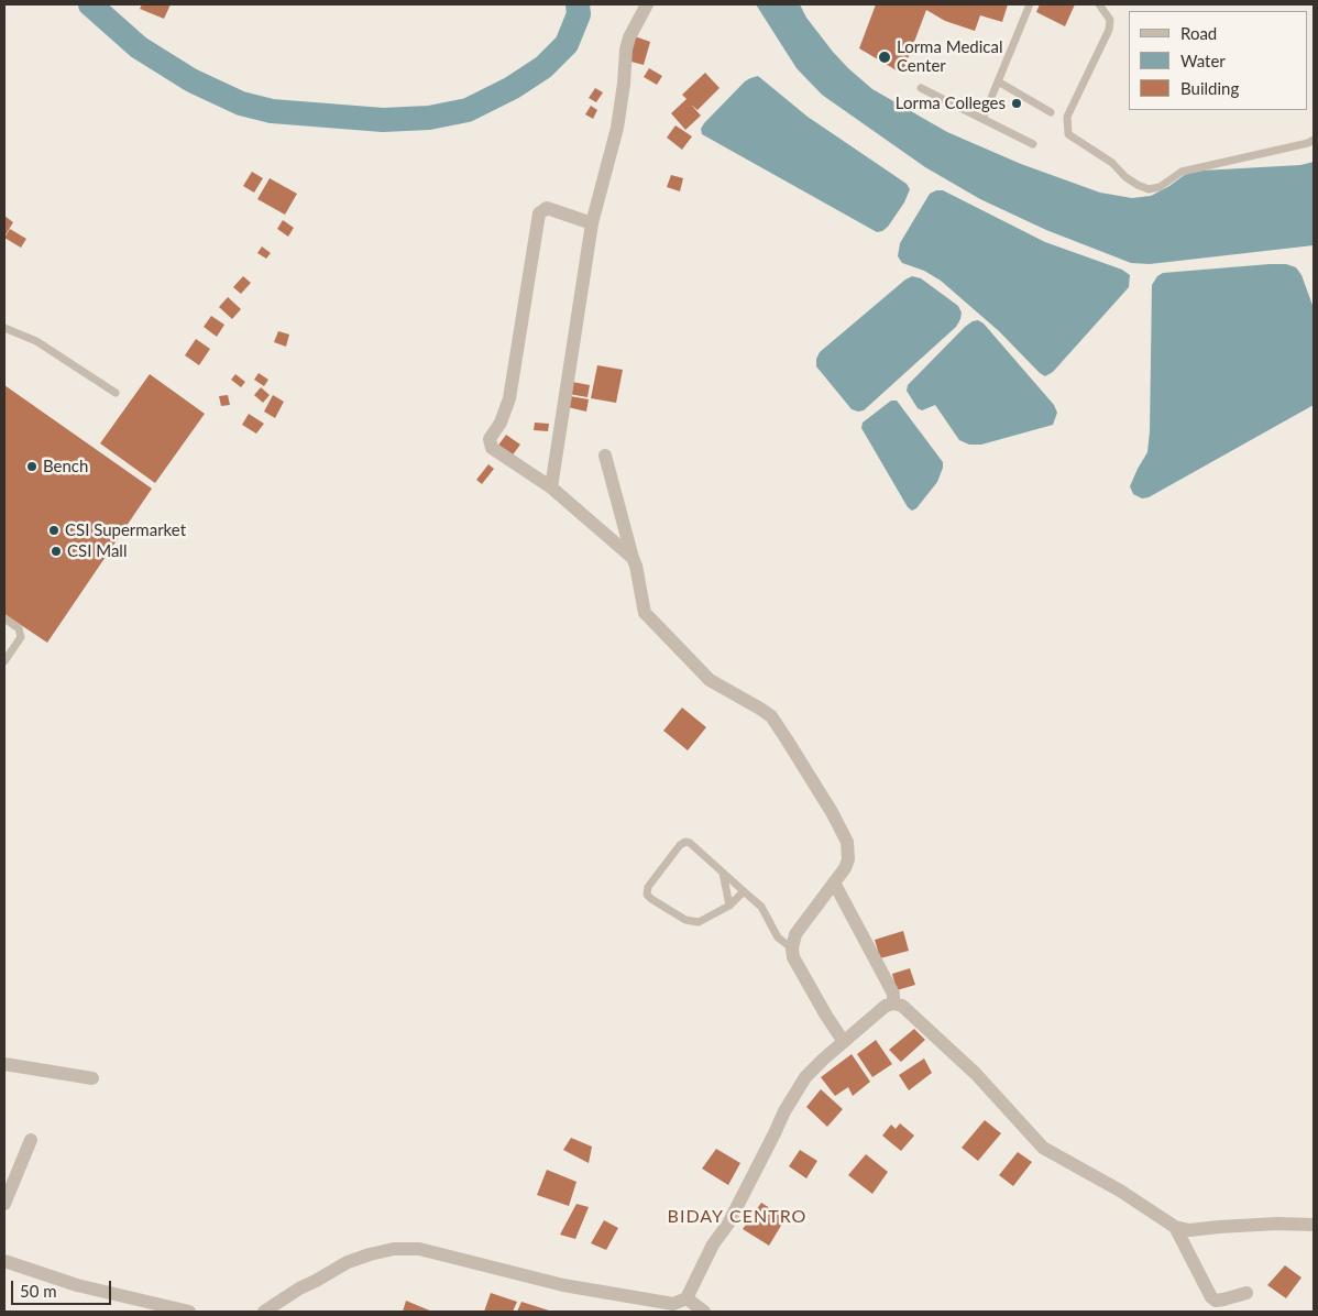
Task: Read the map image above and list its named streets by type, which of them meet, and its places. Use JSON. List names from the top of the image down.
{
  "districts": ["BIDAY CENTRO"],
  "places": [
    "Lorma Medical Center",
    "Lorma Colleges",
    "Bench",
    "CSI Supermarket",
    "CSI Mall"
  ],
  "legend": ["Road", "Water", "Building"],
  "scale_bar": "50 m"
}
